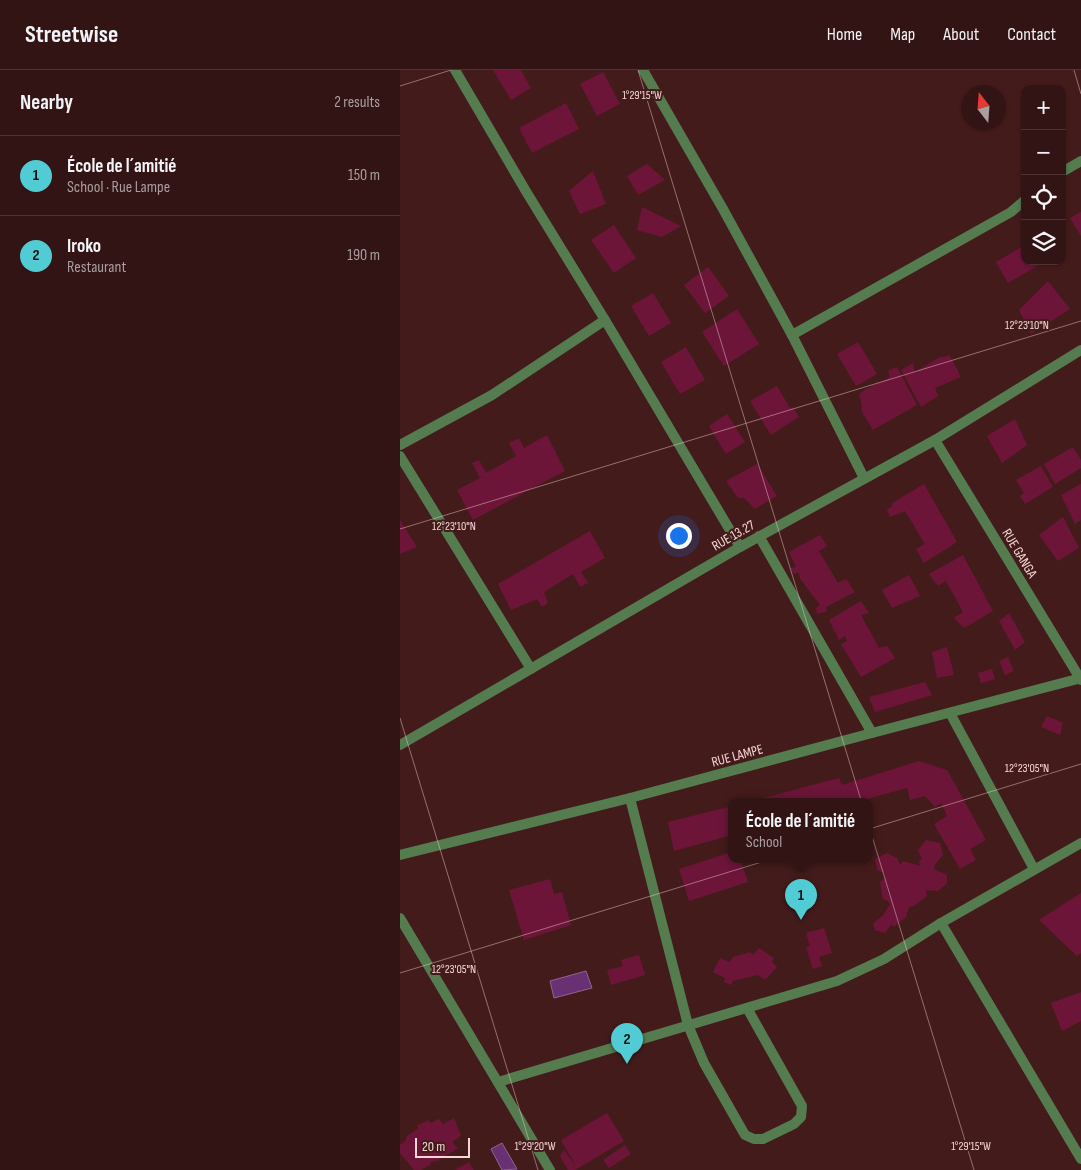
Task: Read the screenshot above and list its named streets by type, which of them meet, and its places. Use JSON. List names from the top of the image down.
{
  "streets": {
    "street": ["RUE 13.27", "RUE GANGA", "RUE LAMPE"]
  },
  "crossings": [
    ["RUE 13.27", "RUE GANGA"],
    ["RUE GANGA", "RUE LAMPE"]
  ],
  "scale_bar": "20 m",
  "north": "top",
  "page": {
    "header": "Streetwise",
    "nav": [
      "Home",
      "Map",
      "About",
      "Contact"
    ],
    "heading": ["Nearby", "2 results"],
    "map_buttons": ["+", "−"],
    "list": [
      {
        "mark": "1",
        "name": "École de l´amitié",
        "note": "School · Rue Lampe",
        "value": "150 m"
      },
      {
        "mark": "2",
        "name": "Iroko",
        "note": "Restaurant",
        "value": "190 m"
      }
    ],
    "popup": ["École de l´amitié", "School"],
    "pins": ["1", "2"],
    "scale": "20 m"
  },
  "coordinates": [
    "1°29'15\"W",
    "12°23'10\"N",
    "12°23'05\"N",
    "1°29'20\"W"
  ]
}
